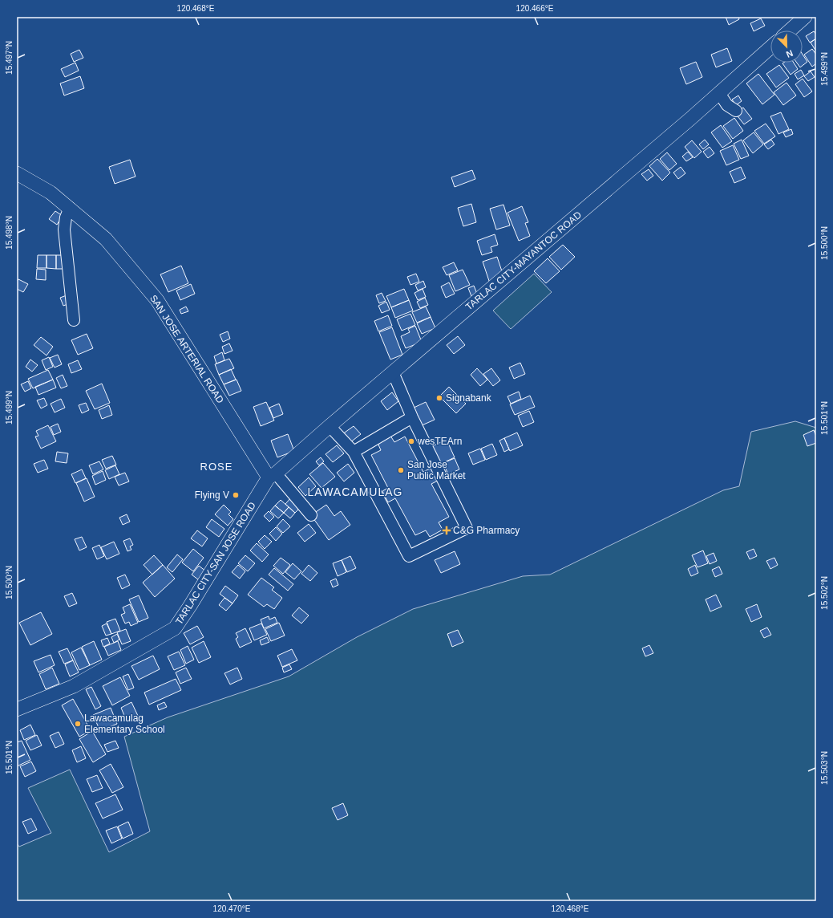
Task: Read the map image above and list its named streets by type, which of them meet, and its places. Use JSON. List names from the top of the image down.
{
  "streets": {
    "main road": ["TARLAC CITY-MAYANTOC ROAD", "SAN JOSE ARTERIAL ROAD", "TARLAC CITY-SAN JOSE ROAD"]
  },
  "crossings": [
    ["TARLAC CITY-MAYANTOC ROAD", "SAN JOSE ARTERIAL ROAD"],
    ["TARLAC CITY-MAYANTOC ROAD", "TARLAC CITY-SAN JOSE ROAD"],
    ["SAN JOSE ARTERIAL ROAD", "TARLAC CITY-SAN JOSE ROAD"]
  ],
  "districts": ["ROSE", "LAWACAMULAG"],
  "places": {
    "other": [
      "Signabank",
      "wesTEArn",
      "San Jose Public Market",
      "Flying V",
      "Lawacamulag Elementary School"
    ],
    "health": ["C&G Pharmacy"]
  },
  "north": "bottom right",
  "coordinates": [
    "120.468°E",
    "120.466°E",
    "15.497°N",
    "15.499°N",
    "15.498°N",
    "15.500°N",
    "15.501°N",
    "15.502°N",
    "15.503°N",
    "120.470°E"
  ]
}
